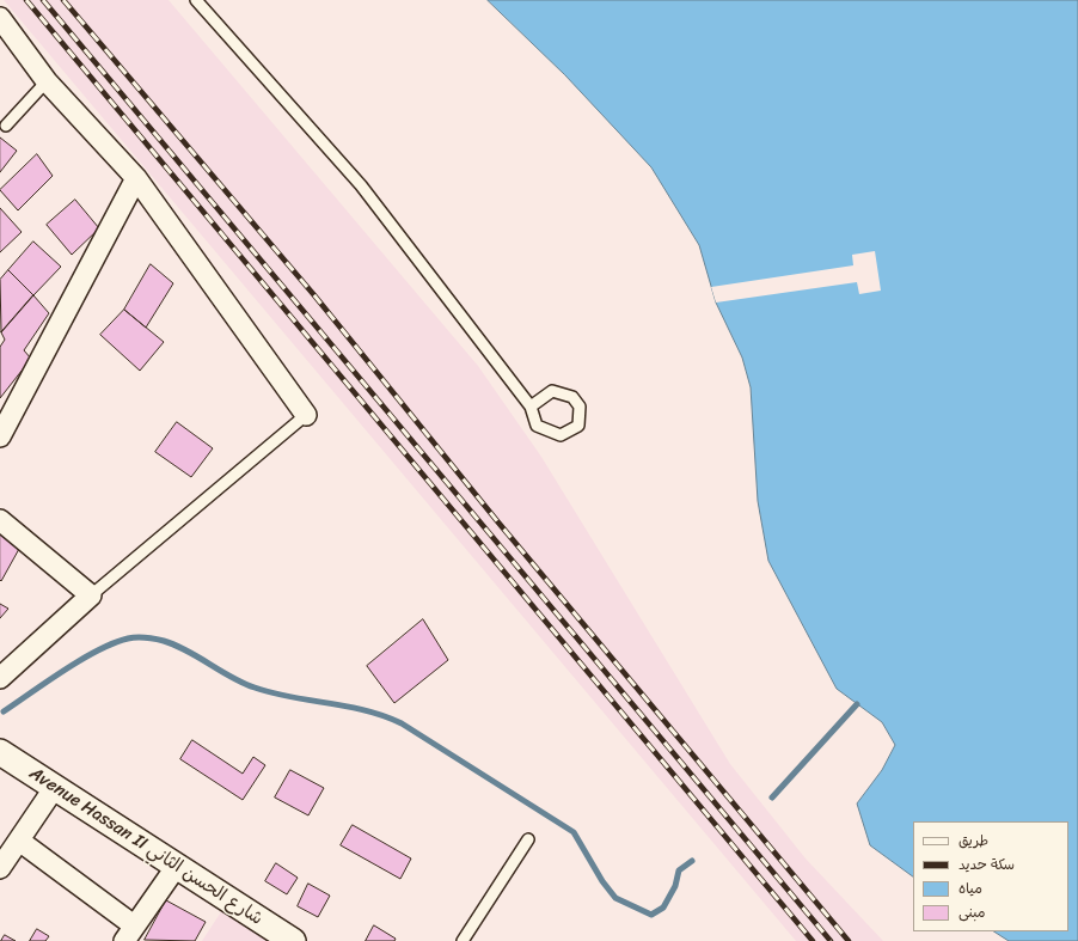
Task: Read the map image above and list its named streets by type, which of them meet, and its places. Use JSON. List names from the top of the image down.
{
  "streets": {
    "street": ["Avenue Hassan II شارع الحسن الثاني"]
  },
  "legend": [
    "طريق",
    "سكة حديد",
    "مياه",
    "مبنى"
  ]
}
